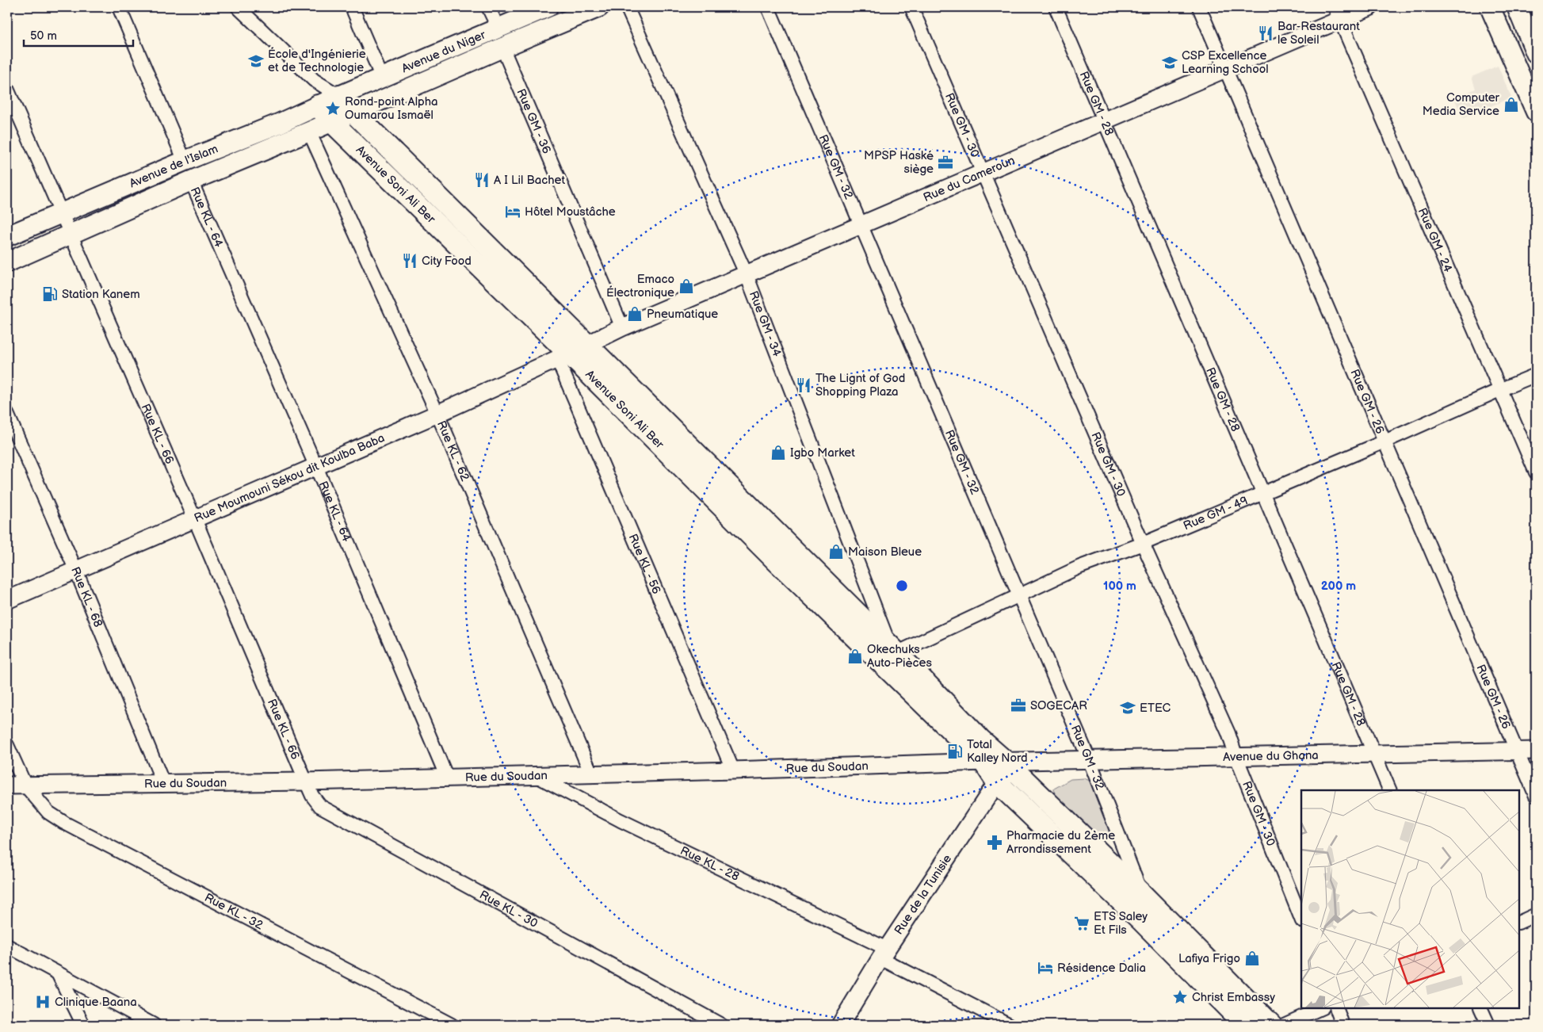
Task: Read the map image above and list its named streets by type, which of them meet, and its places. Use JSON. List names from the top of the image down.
{
  "streets": {
    "main road": ["Avenue du Niger", "Avenue de l'Islam", "Avenue Soni Ali Ber"],
    "street": [
      "Rue GM - 28",
      "Rue GM - 36",
      "Rue GM - 30",
      "Rue GM - 32",
      "Rue du Cameroun",
      "Rue KL - 64",
      "Rue GM - 24",
      "Rue GM - 34",
      "Rue GM - 26",
      "Rue KL - 66",
      "Rue KL - 62",
      "Rue Moumouni Sékou dit Koulba Baba",
      "Rue GM - 49",
      "Rue KL - 56",
      "Rue KL - 68",
      "Avenue du Ghana",
      "Rue du Soudan",
      "Rue KL - 28",
      "Rue de la Tunisie",
      "Rue KL - 30",
      "Rue KL - 32"
    ]
  },
  "crossings": [
    ["Avenue du Niger", "Rue GM - 36"],
    ["Avenue du Niger", "Avenue de l'Islam"],
    ["Avenue du Niger", "Avenue Soni Ali Ber"],
    ["Rue GM - 28", "Rue du Cameroun"],
    ["Rue GM - 28", "Rue GM - 49"],
    ["Rue GM - 28", "Avenue du Ghana"],
    ["Rue GM - 36", "Rue du Cameroun"],
    ["Rue GM - 30", "Rue du Cameroun"],
    ["Rue GM - 30", "Rue GM - 49"],
    ["Rue GM - 30", "Avenue du Ghana"],
    ["Avenue de l'Islam", "Avenue Soni Ali Ber"],
    ["Avenue de l'Islam", "Rue KL - 64"],
    ["Avenue de l'Islam", "Rue KL - 66"],
    ["Avenue de l'Islam", "Rue KL - 62"],
    ["Rue GM - 32", "Rue du Cameroun"],
    ["Rue GM - 32", "Rue GM - 49"],
    ["Rue GM - 32", "Avenue du Ghana"],
    ["Rue du Cameroun", "Avenue Soni Ali Ber"],
    ["Rue du Cameroun", "Rue GM - 24"],
    ["Rue du Cameroun", "Rue GM - 34"],
    ["Rue du Cameroun", "Rue GM - 26"],
    ["Rue du Cameroun", "Rue Moumouni Sékou dit Koulba Baba"],
    ["Rue du Cameroun", "Rue KL - 56"],
    ["Avenue Soni Ali Ber", "Rue GM - 34"],
    ["Avenue Soni Ali Ber", "Rue Moumouni Sékou dit Koulba Baba"],
    ["Avenue Soni Ali Ber", "Rue GM - 49"],
    ["Avenue Soni Ali Ber", "Rue KL - 56"],
    ["Rue KL - 64", "Rue Moumouni Sékou dit Koulba Baba"],
    ["Rue KL - 64", "Rue du Soudan"],
    ["Rue GM - 24", "Rue GM - 49"],
    ["Rue GM - 34", "Rue GM - 49"],
    ["Rue GM - 26", "Rue GM - 49"],
    ["Rue GM - 26", "Avenue du Ghana"],
    ["Rue KL - 66", "Rue Moumouni Sékou dit Koulba Baba"],
    ["Rue KL - 66", "Rue du Soudan"],
    ["Rue KL - 66", "Rue KL - 30"],
    ["Rue KL - 62", "Rue Moumouni Sékou dit Koulba Baba"],
    ["Rue KL - 62", "Rue du Soudan"],
    ["Rue Moumouni Sékou dit Koulba Baba", "Rue KL - 56"],
    ["Rue Moumouni Sékou dit Koulba Baba", "Rue KL - 68"],
    ["Rue KL - 56", "Rue du Soudan"],
    ["Rue KL - 68", "Rue du Soudan"],
    ["Avenue du Ghana", "Rue du Soudan"],
    ["Avenue du Ghana", "Rue de la Tunisie"],
    ["Rue du Soudan", "Rue KL - 28"],
    ["Rue du Soudan", "Rue de la Tunisie"],
    ["Rue du Soudan", "Rue KL - 30"],
    ["Rue du Soudan", "Rue KL - 32"],
    ["Rue KL - 28", "Rue de la Tunisie"]
  ],
  "places": {
    "restaurant": [
      "Bar-Restaurant le Soleil",
      "A I Lil Bachet",
      "City Food",
      "The Lignt of God Shopping Plaza"
    ],
    "school or university": ["École d'Ingénierie et de Technologie", "CSP Excellence Learning School", "ETEC"],
    "shop": [
      "Computer Media Service",
      "Emaco Électronique",
      "Pneumatique",
      "Igbo Market",
      "Maison Bleue",
      "Okechuks Auto-Pièces",
      "Lafiya Frigo"
    ],
    "place": ["Rond-point Alpha Oumarou Ismaël", "Christ Embassy"],
    "office": ["MPSP Haské siège", "SOGECAR"],
    "hotel": ["Hôtel Moustâche", "Résidence Dalia"],
    "fuel station": ["Station Kanem", "Total Kalley Nord"],
    "pharmacy": ["Pharmacie du 2ème Arrondissement"],
    "supermarket": ["ETS Saley Et Fils"],
    "hospital": ["Clinique Baana"]
  },
  "scale_bar": "50 m",
  "rings": ["100 m", "200 m"]
}
